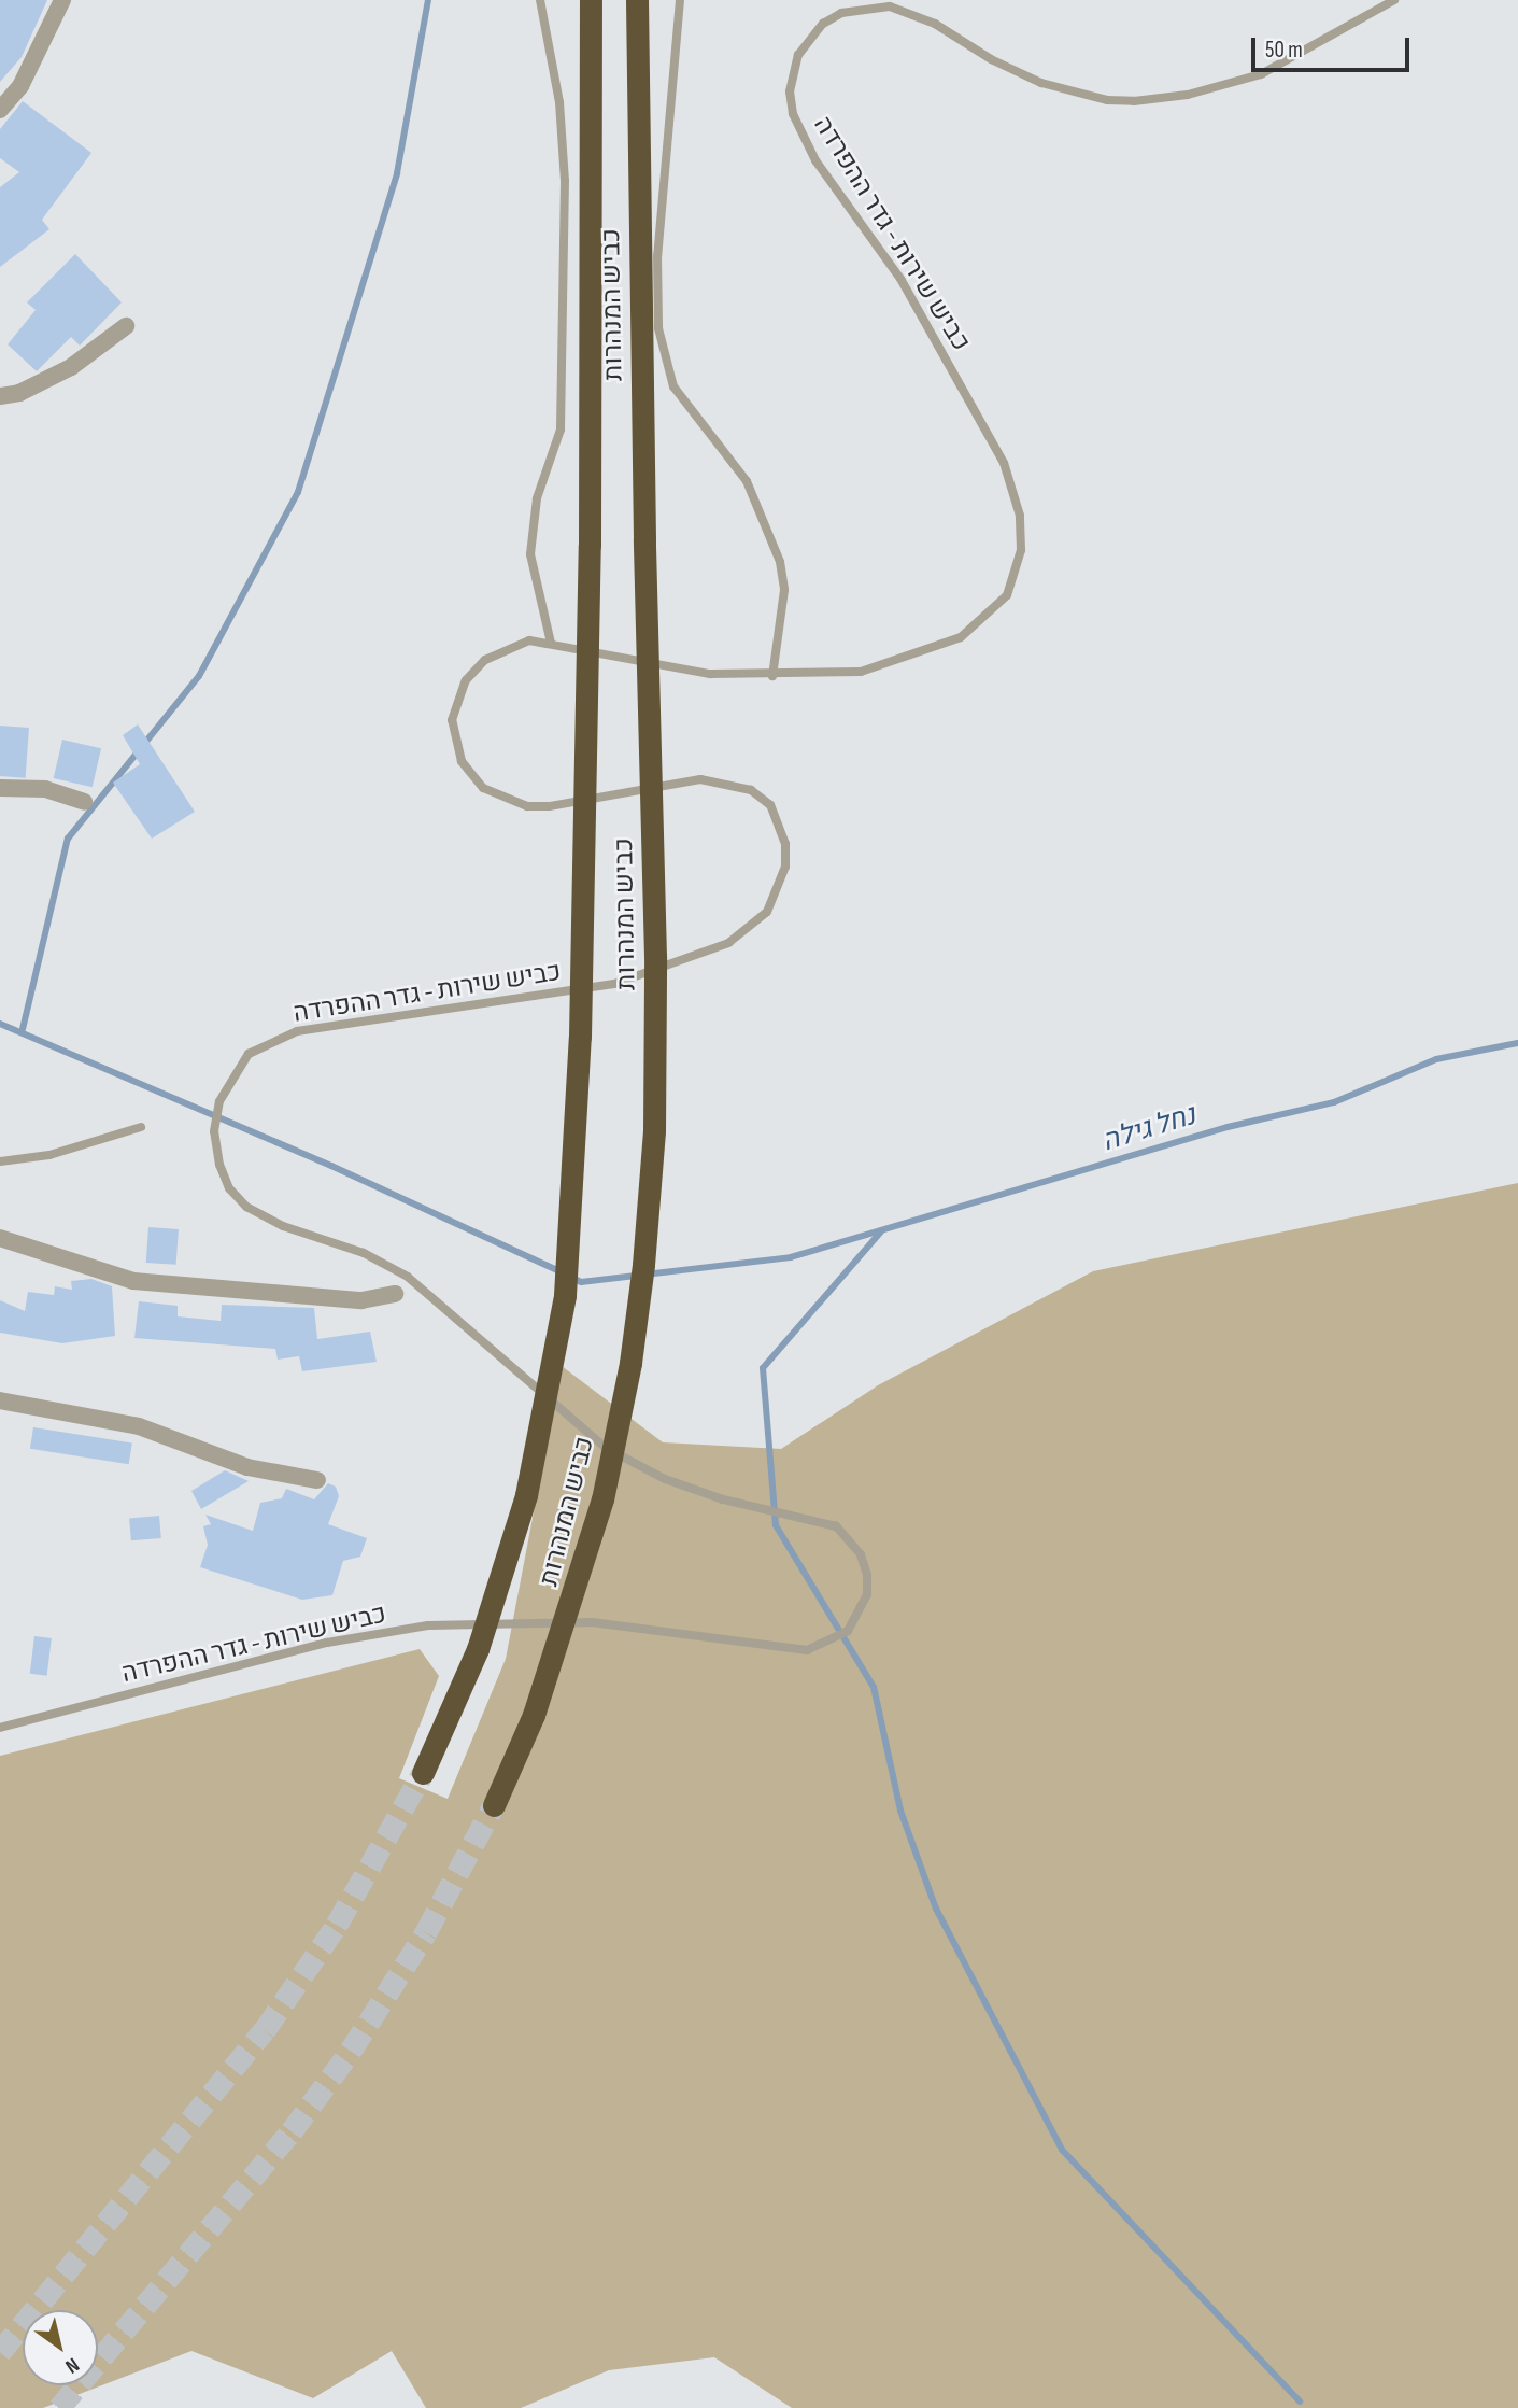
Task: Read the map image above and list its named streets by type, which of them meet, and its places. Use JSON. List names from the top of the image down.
{
  "streets": {
    "highway": ["כביש המנהרות"],
    "lane": ["כביש שירות - גדר ההפרדה"]
  },
  "water": ["נחל גילה"],
  "scale_bar": "50 m",
  "north": "bottom right"
}
